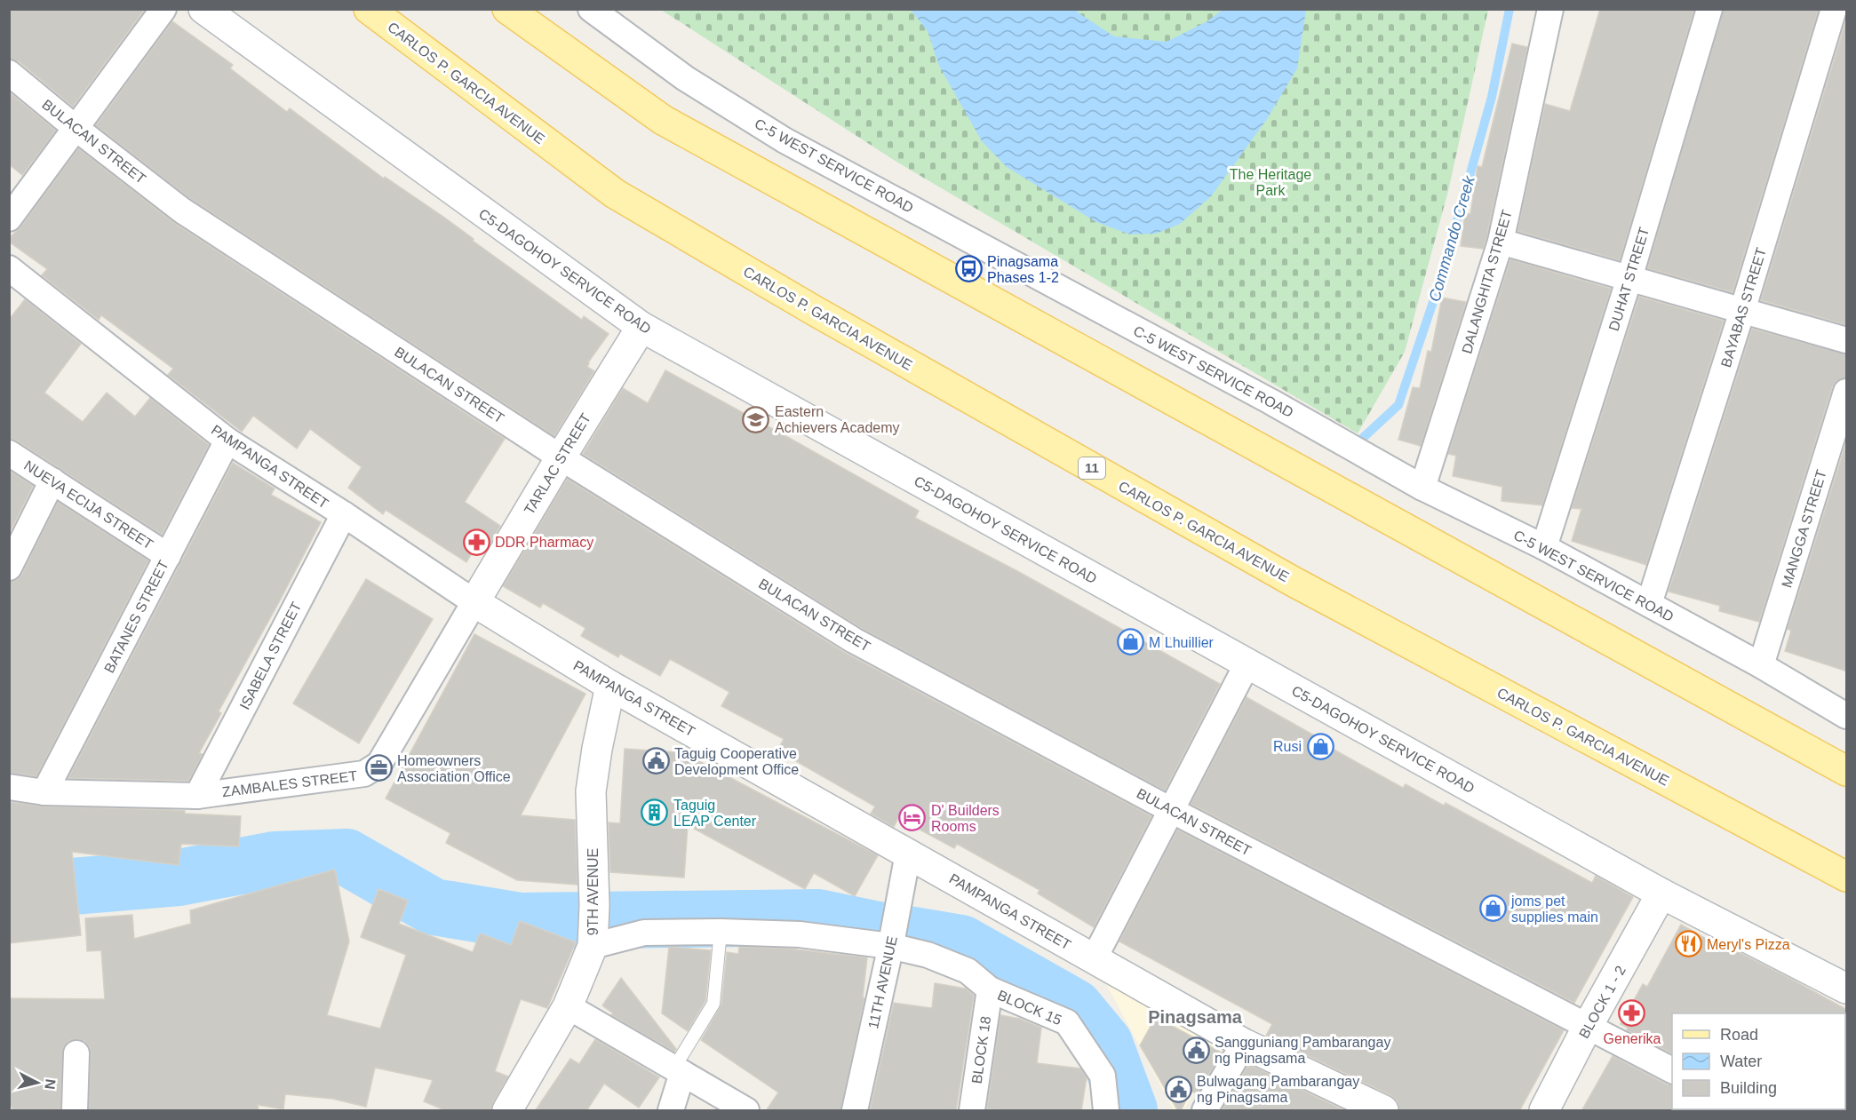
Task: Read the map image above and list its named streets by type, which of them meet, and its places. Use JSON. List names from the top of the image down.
{
  "streets": {
    "main road": ["CARLOS P. GARCIA AVENUE", "11"],
    "street": [
      "BULACAN STREET",
      "C-5 WEST SERVICE ROAD",
      "C5-DAGOHOY SERVICE ROAD",
      "DUHAT STREET",
      "DALANGHITA STREET",
      "BAYABAS STREET",
      "TARLAC STREET",
      "PAMPANGA STREET",
      "NUEVA ECIJA STREET",
      "MANGGA STREET",
      "BATANES STREET",
      "ISABELA STREET",
      "ZAMBALES STREET",
      "9TH AVENUE",
      "11TH AVENUE",
      "BLOCK 1 - 2",
      "BLOCK 15",
      "BLOCK 18"
    ]
  },
  "crossings": [
    ["BULACAN STREET", "TARLAC STREET"],
    ["BULACAN STREET", "BLOCK 1 - 2"],
    ["C-5 WEST SERVICE ROAD", "DUHAT STREET"],
    ["C-5 WEST SERVICE ROAD", "DALANGHITA STREET"],
    ["C-5 WEST SERVICE ROAD", "BAYABAS STREET"],
    ["C-5 WEST SERVICE ROAD", "MANGGA STREET"],
    ["C5-DAGOHOY SERVICE ROAD", "TARLAC STREET"],
    ["C5-DAGOHOY SERVICE ROAD", "BLOCK 1 - 2"],
    ["TARLAC STREET", "PAMPANGA STREET"],
    ["TARLAC STREET", "ZAMBALES STREET"],
    ["PAMPANGA STREET", "BATANES STREET"],
    ["PAMPANGA STREET", "ISABELA STREET"],
    ["PAMPANGA STREET", "ZAMBALES STREET"],
    ["PAMPANGA STREET", "9TH AVENUE"],
    ["PAMPANGA STREET", "11TH AVENUE"],
    ["NUEVA ECIJA STREET", "BATANES STREET"],
    ["BATANES STREET", "ZAMBALES STREET"],
    ["ISABELA STREET", "ZAMBALES STREET"],
    ["9TH AVENUE", "BLOCK 15"],
    ["11TH AVENUE", "BLOCK 15"],
    ["BLOCK 15", "BLOCK 18"]
  ],
  "districts": ["Pinagsama"],
  "water": ["Commando Creek"],
  "parks": ["The Heritage Park"],
  "places": {
    "bus stop": ["Pinagsama Phases 1-2"],
    "school or university": ["Eastern Achievers Academy"],
    "pharmacy": ["DDR Pharmacy", "Generika"],
    "shop": ["M Lhuillier", "Rusi", "joms pet supplies main"],
    "public building": ["Taguig Cooperative Development Office", "Sangguniang Pambarangay ng Pinagsama", "Bulwagang Pambarangay ng Pinagsama"],
    "office": ["Homeowners Association Office"],
    "building": ["Taguig LEAP Center"],
    "hotel": ["D' Builders Rooms"],
    "restaurant": ["Meryl's Pizza"]
  },
  "legend": ["Road", "Water", "Building"],
  "north": "right"
}
